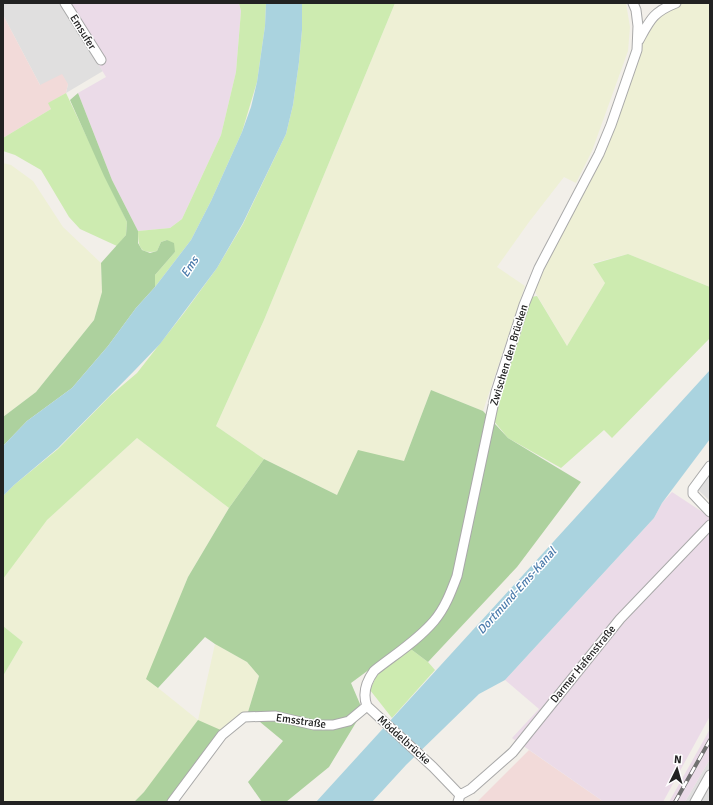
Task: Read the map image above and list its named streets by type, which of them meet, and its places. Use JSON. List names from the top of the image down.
{
  "streets": {
    "street": [
      "Emsufer",
      "Zwischen den Brücken",
      "Darmer Hafenstraße",
      "Emsstraße",
      "Möddelbrücke"
    ]
  },
  "crossings": [
    ["Zwischen den Brücken", "Emsstraße"],
    ["Zwischen den Brücken", "Möddelbrücke"],
    ["Darmer Hafenstraße", "Möddelbrücke"],
    ["Emsstraße", "Möddelbrücke"]
  ],
  "water": ["Ems", "Dortmund-Ems-Kanal"],
  "north": "top"
}
